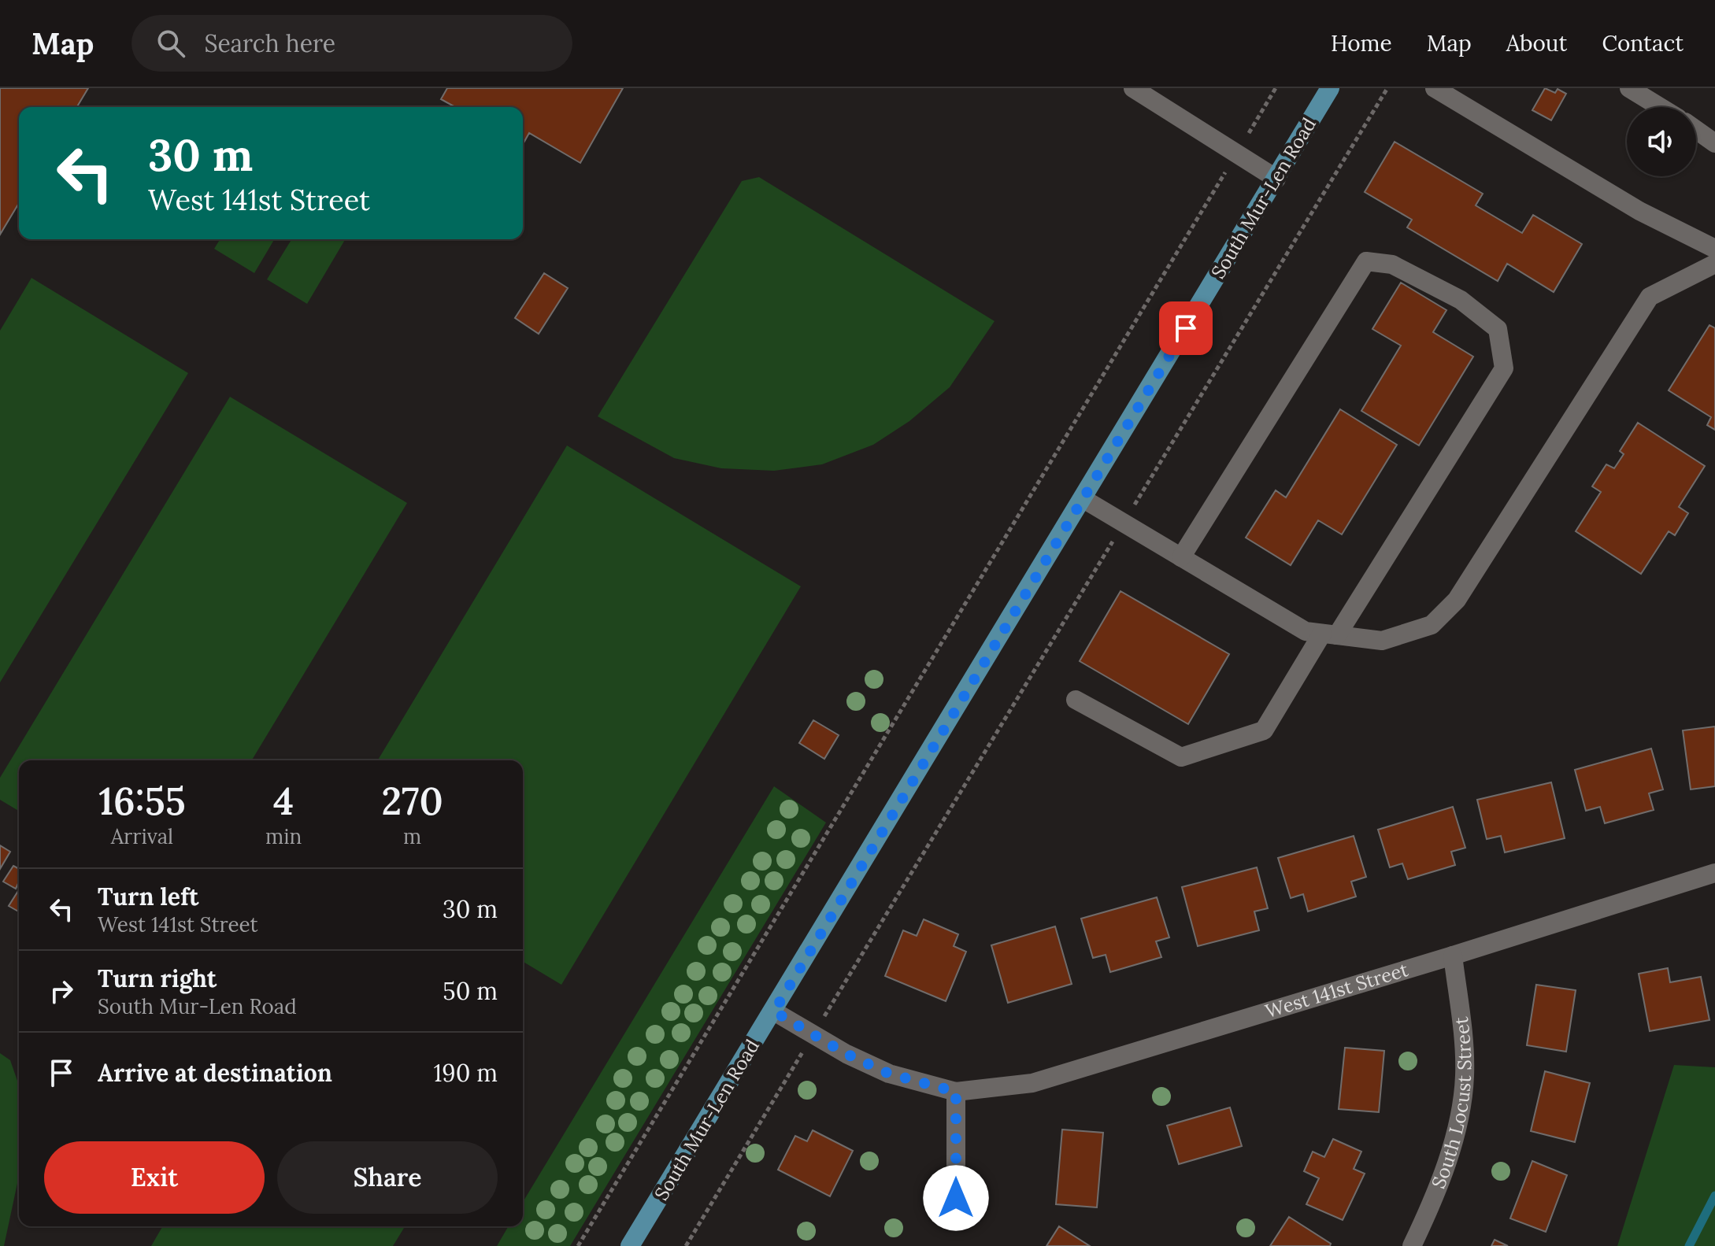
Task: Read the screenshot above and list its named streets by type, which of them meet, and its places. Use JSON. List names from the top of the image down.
{
  "streets": {
    "main road": ["South Mur-Len Road"],
    "street": ["West 141st Street", "South Locust Street"]
  },
  "crossings": [
    ["South Mur-Len Road", "West 141st Street"],
    ["West 141st Street", "South Locust Street"]
  ],
  "page": {
    "header": "Map",
    "search": "Search here",
    "nav": [
      "Home",
      "Map",
      "About",
      "Contact"
    ],
    "turn": ["30 m", "West 141st Street"],
    "eta": [
      "16:55",
      "Arrival",
      "4",
      "min",
      "270",
      "m"
    ],
    "list": [
      {
        "name": "Turn left",
        "note": "West 141st Street",
        "value": "30 m"
      },
      {
        "name": "Turn right",
        "note": "South Mur-Len Road",
        "value": "50 m"
      },
      {
        "name": "Arrive at destination",
        "value": "190 m"
      }
    ],
    "buttons": ["Exit", "Share"]
  }
}
